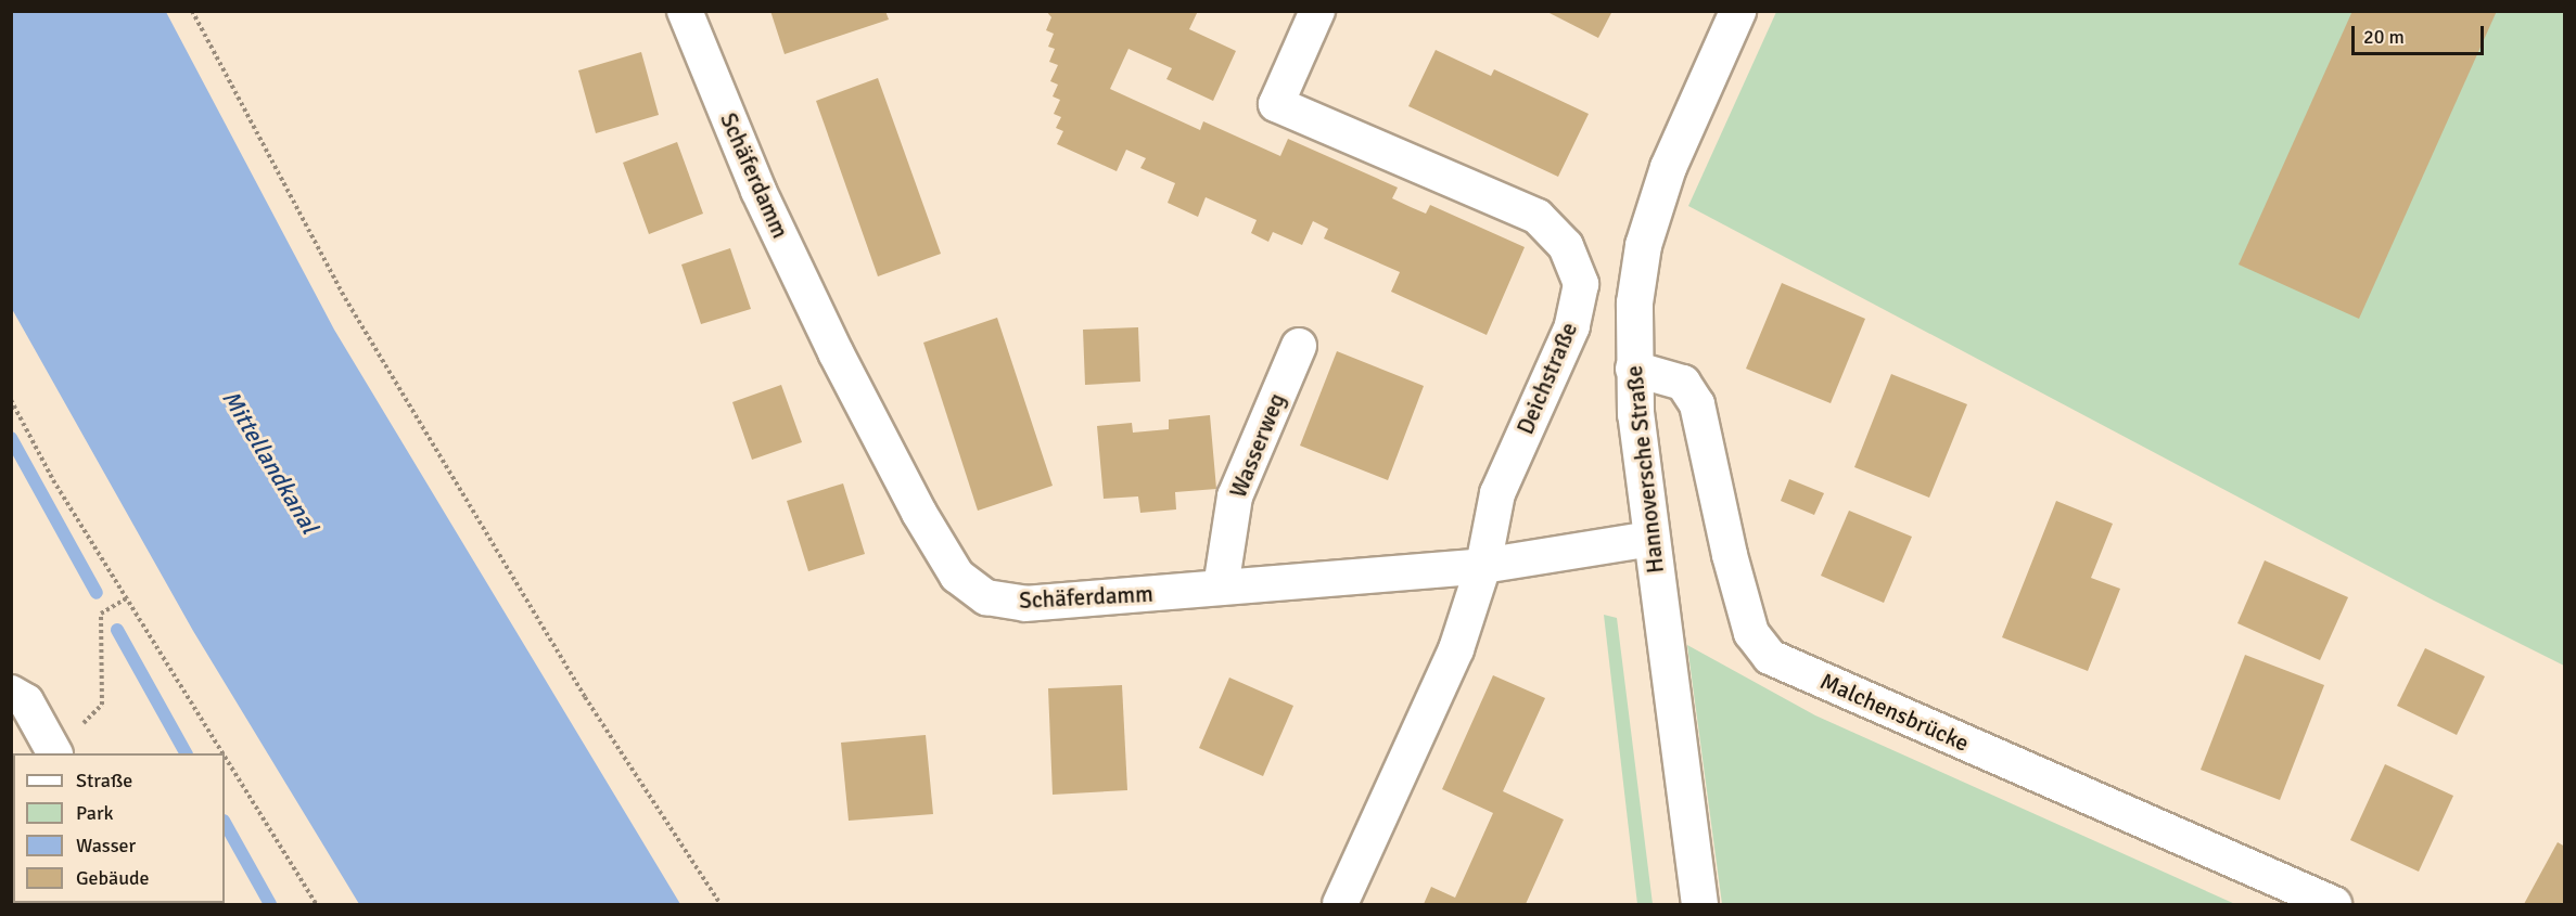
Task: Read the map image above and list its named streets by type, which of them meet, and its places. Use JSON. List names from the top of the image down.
{
  "streets": {
    "street": [
      "Schäferdamm",
      "Deichstraße",
      "Wasserweg",
      "Hannoversche Straße",
      "Malchensbrücke"
    ]
  },
  "crossings": [
    ["Schäferdamm", "Deichstraße"],
    ["Schäferdamm", "Wasserweg"],
    ["Schäferdamm", "Hannoversche Straße"],
    ["Hannoversche Straße", "Malchensbrücke"]
  ],
  "water": ["Mittellandkanal"],
  "legend": [
    "Straße",
    "Park",
    "Wasser",
    "Gebäude"
  ],
  "scale_bar": "20 m"
}
